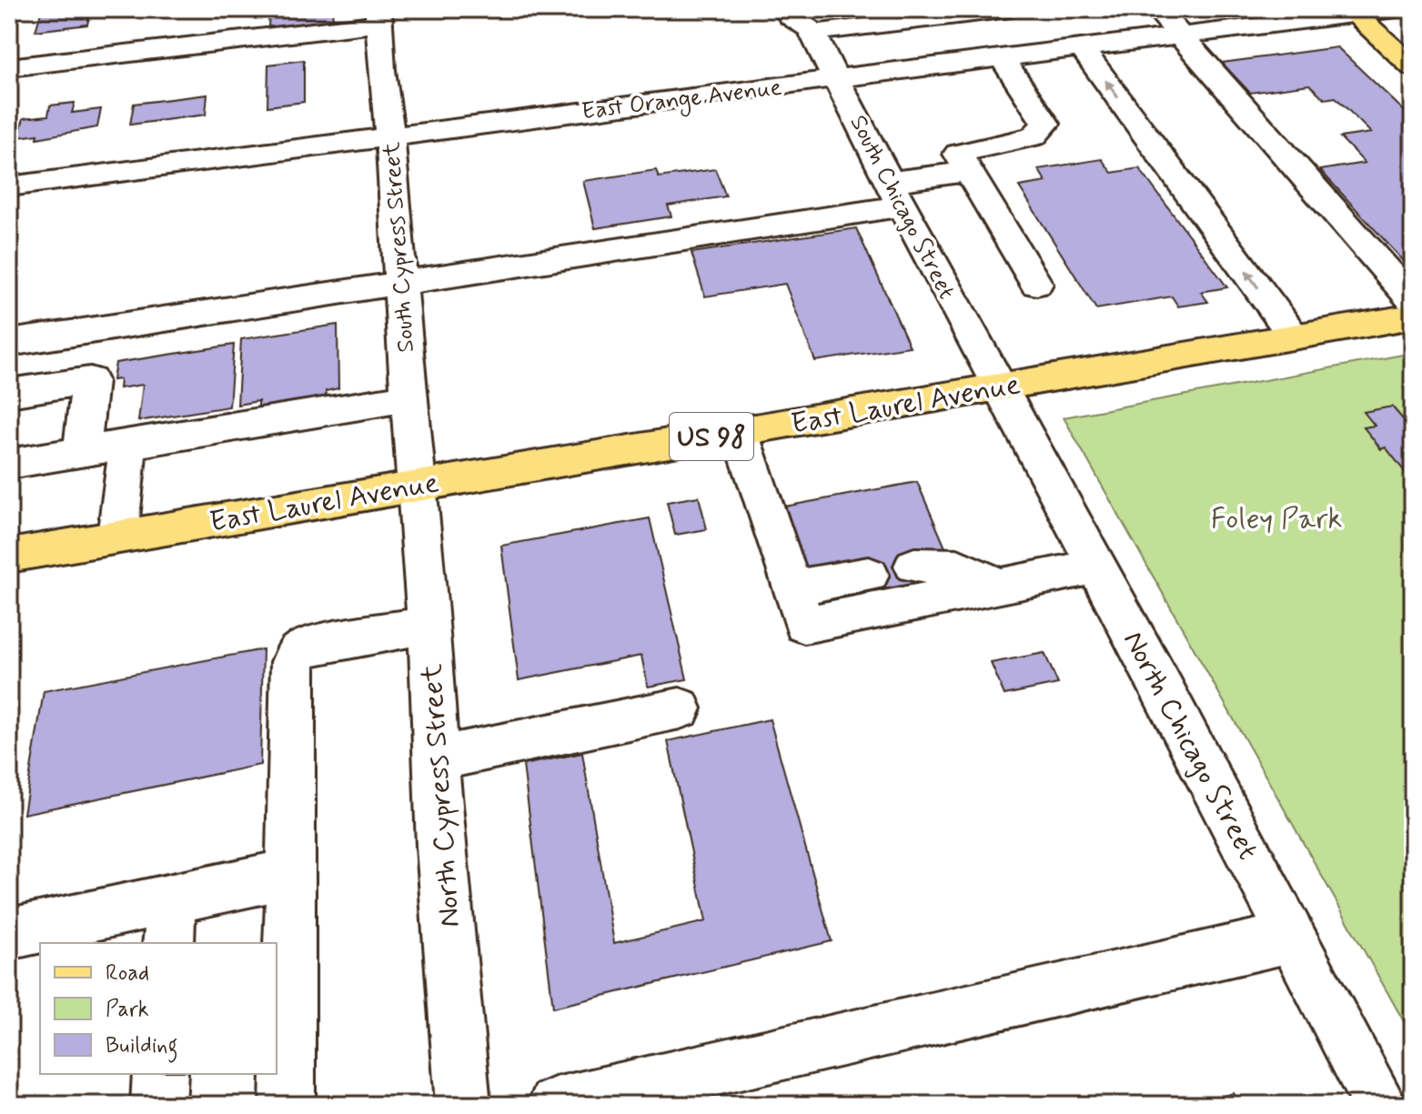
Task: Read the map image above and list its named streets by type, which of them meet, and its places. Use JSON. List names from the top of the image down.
{
  "streets": {
    "main road": ["East Laurel Avenue", "US 98"],
    "street": [
      "East Orange Avenue",
      "South Chicago Street",
      "South Cypress Street",
      "North Chicago Street",
      "North Cypress Street"
    ]
  },
  "crossings": [
    ["East Orange Avenue", "South Chicago Street"],
    ["East Orange Avenue", "South Cypress Street"],
    ["South Chicago Street", "East Laurel Avenue"],
    ["South Chicago Street", "North Chicago Street"],
    ["South Cypress Street", "East Laurel Avenue"],
    ["South Cypress Street", "North Cypress Street"],
    ["East Laurel Avenue", "North Chicago Street"],
    ["East Laurel Avenue", "North Cypress Street"]
  ],
  "parks": ["Foley Park"],
  "legend": ["Road", "Park", "Building"]
}
